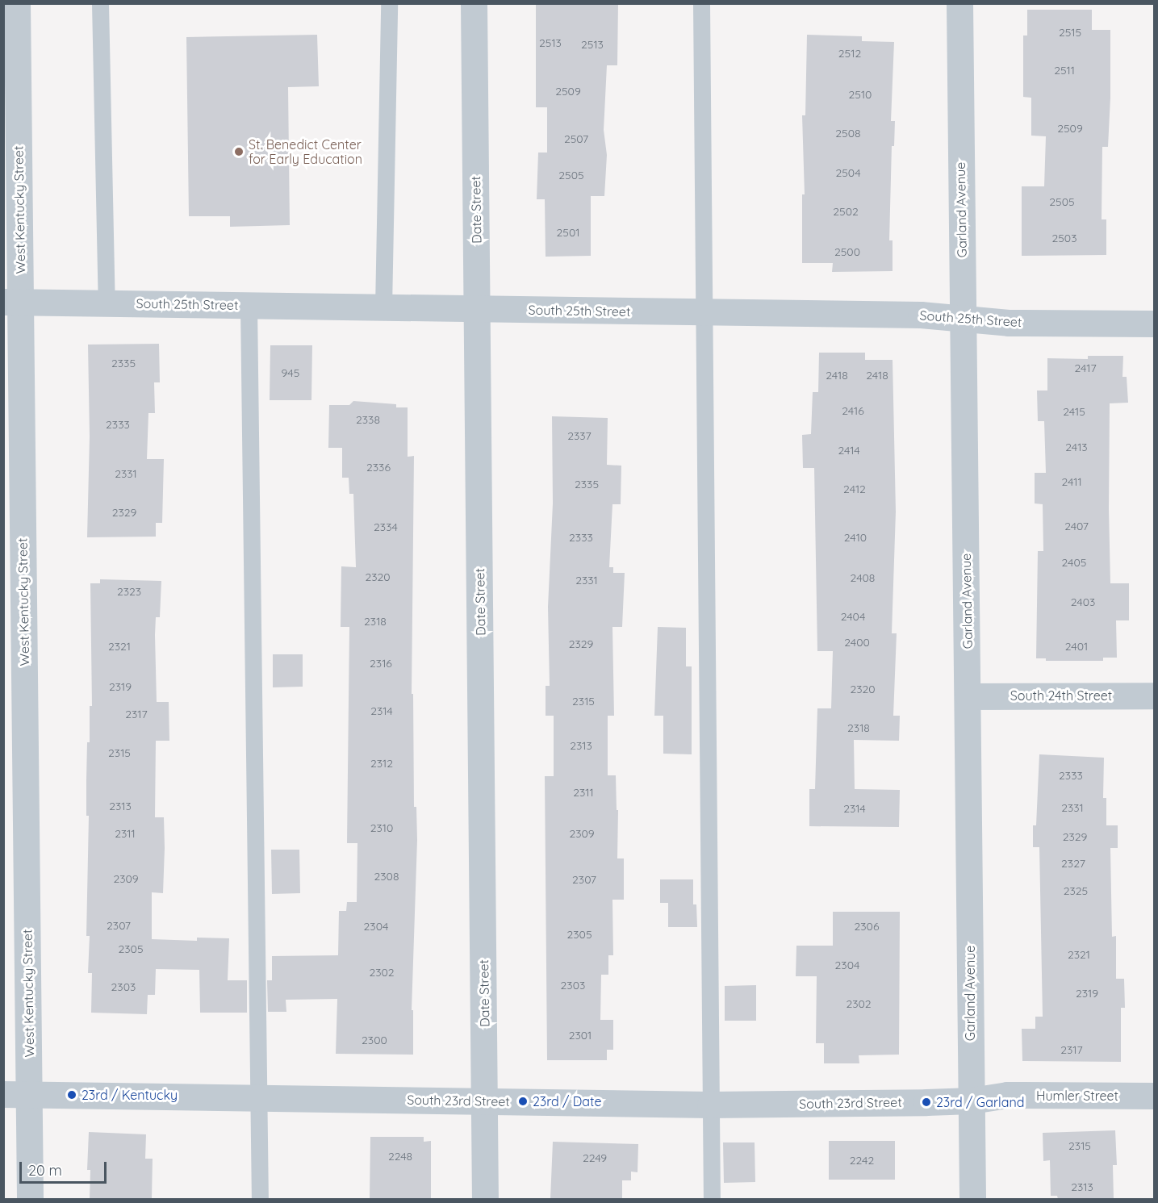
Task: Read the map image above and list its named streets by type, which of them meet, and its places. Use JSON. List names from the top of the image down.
{
  "streets": {
    "street": [
      "West Kentucky Street",
      "Date Street",
      "Garland Avenue",
      "South 25th Street",
      "South 24th Street",
      "Humler Street",
      "South 23rd Street"
    ]
  },
  "crossings": [
    ["West Kentucky Street", "South 25th Street"],
    ["West Kentucky Street", "South 23rd Street"],
    ["Date Street", "South 25th Street"],
    ["Date Street", "South 23rd Street"],
    ["Garland Avenue", "South 25th Street"],
    ["Garland Avenue", "South 24th Street"],
    ["Garland Avenue", "Humler Street"],
    ["Garland Avenue", "South 23rd Street"],
    ["Humler Street", "South 23rd Street"]
  ],
  "places": [
    "St. Benedict Center for Early Education",
    "23rd / Kentucky",
    "23rd / Date",
    "23rd / Garland"
  ],
  "house_numbers": [
    "2515",
    "2513",
    "2513",
    "2512",
    "2511",
    "2509",
    "2510",
    "2509",
    "2508",
    "2507",
    "2504",
    "2505",
    "2505",
    "2502",
    "2501",
    "2503",
    "2500",
    "2335",
    "2417",
    "945",
    "2418",
    "2418",
    "2416",
    "2415",
    "2338",
    "2333",
    "2337",
    "2413",
    "2414",
    "2336",
    "2331",
    "2411",
    "2335",
    "2412",
    "2329",
    "2407",
    "2334",
    "2333",
    "2410",
    "2405",
    "2320",
    "2408",
    "2331",
    "2323",
    "2403",
    "2404",
    "2318",
    "2400",
    "2329",
    "2321",
    "2401",
    "2316",
    "2319",
    "2320",
    "2315",
    "2314",
    "2317",
    "2318",
    "2313",
    "2315",
    "2312",
    "2333",
    "2311",
    "2313",
    "2331",
    "2314",
    "2310",
    "2311",
    "2309",
    "2329",
    "2327",
    "2308",
    "2309",
    "2307",
    "2325",
    "2307",
    "2304",
    "2306",
    "2305",
    "2305",
    "2321",
    "2304",
    "2302",
    "2303",
    "2303",
    "2319",
    "2302",
    "2301",
    "2300",
    "2317",
    "2315",
    "2248",
    "2249",
    "2242",
    "2313"
  ],
  "scale_bar": "20 m"
}
